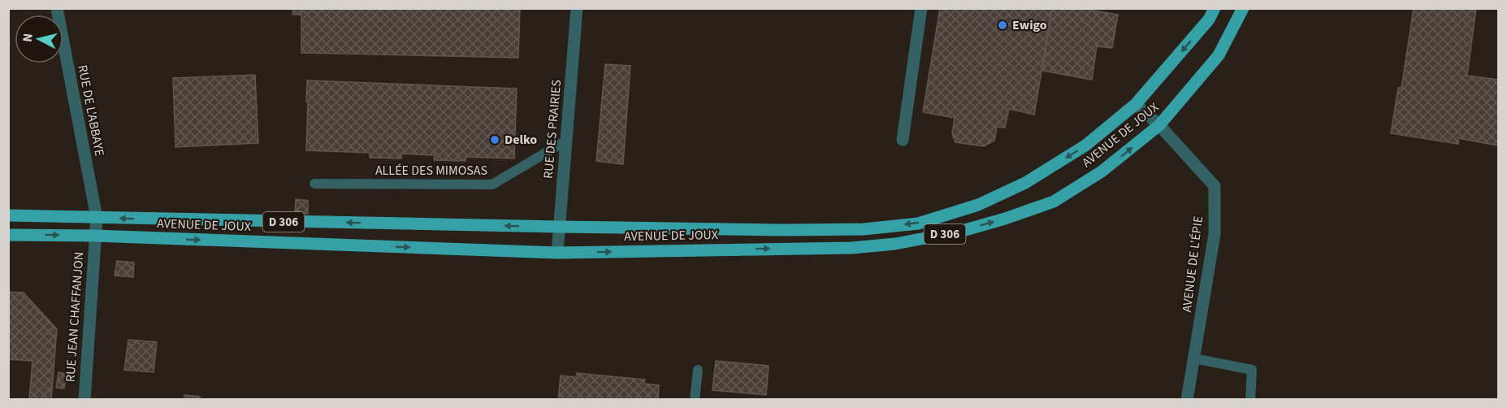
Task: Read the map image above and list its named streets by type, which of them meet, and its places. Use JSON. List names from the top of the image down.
{
  "streets": {
    "main road": ["AVENUE DE JOUX", "D 306"],
    "street": [
      "RUE DE L'ABBAYE",
      "RUE DES PRAIRIES",
      "AVENUE DE L'ÉPIE",
      "RUE JEAN CHAFFANJON"
    ],
    "lane": ["ALLÉE DES MIMOSAS"]
  },
  "crossings": [
    ["RUE DE L'ABBAYE", "AVENUE DE JOUX"],
    ["RUE DE L'ABBAYE", "RUE JEAN CHAFFANJON"],
    ["RUE DES PRAIRIES", "AVENUE DE JOUX"],
    ["RUE DES PRAIRIES", "ALLÉE DES MIMOSAS"],
    ["AVENUE DE JOUX", "AVENUE DE L'ÉPIE"],
    ["AVENUE DE JOUX", "RUE JEAN CHAFFANJON"]
  ],
  "places": ["Ewigo", "Delko"],
  "north": "left"
}
